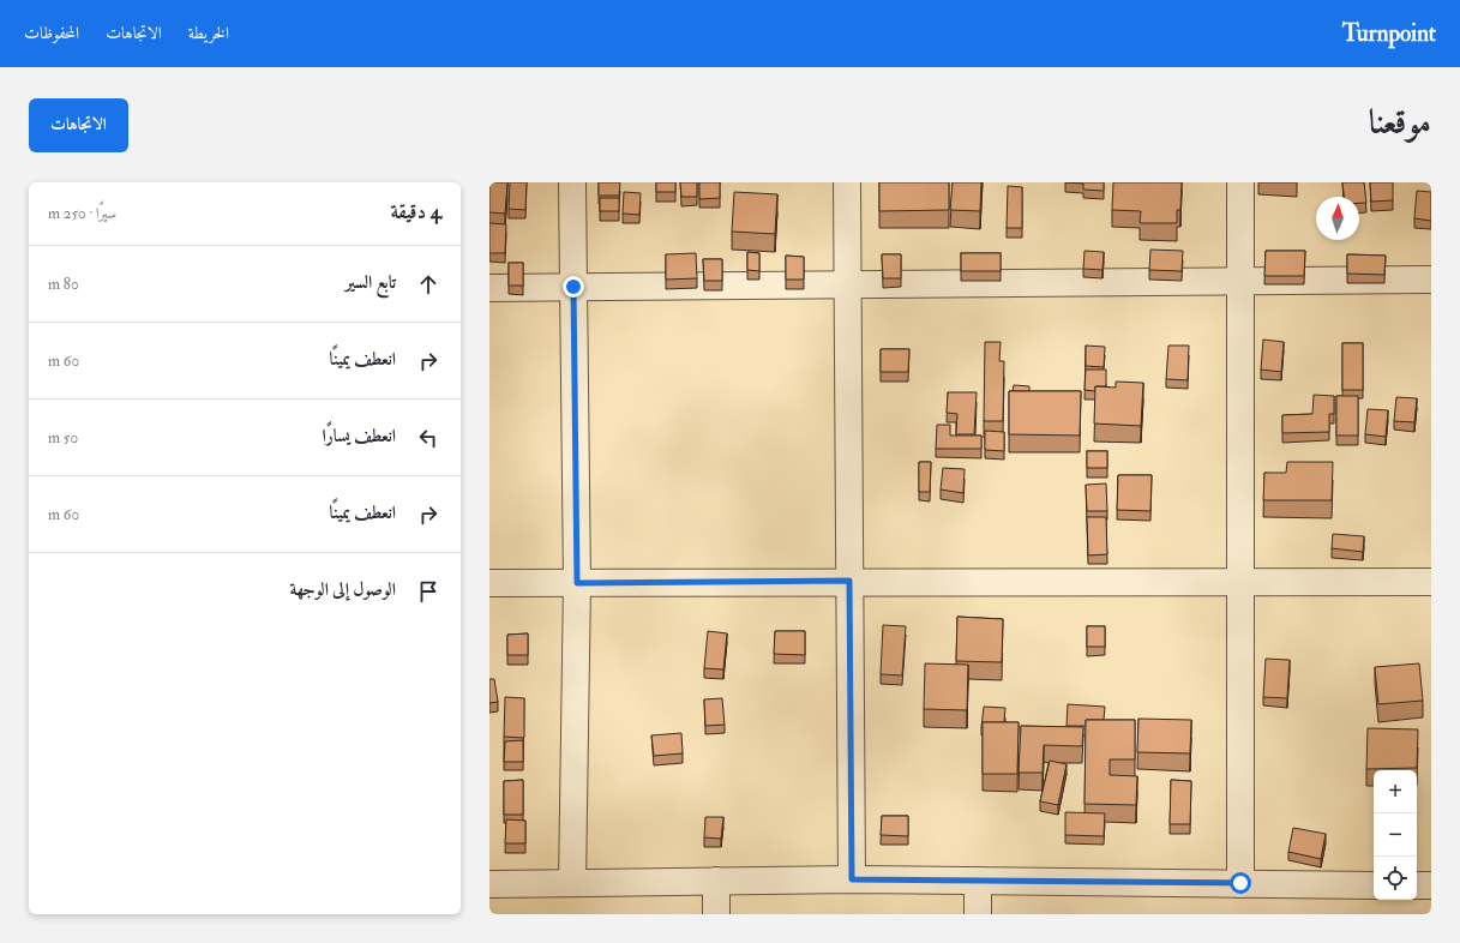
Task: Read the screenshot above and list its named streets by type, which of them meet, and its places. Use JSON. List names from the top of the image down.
{
  "north": "top",
  "page": {
    "header": "Turnpoint",
    "nav": ["الخريطة", "الاتجاهات", "المحفوظات"],
    "title": "موقعنا",
    "buttons": "الاتجاهات",
    "heading": ["4 دقيقة", "سيرًا · 250 m"],
    "list": [
      ["تابع السير", "80 m"],
      ["انعطف يمينًا", "60 m"],
      ["انعطف يسارًا", "50 m"],
      ["انعطف يمينًا", "60 m"],
      "الوصول إلى الوجهة"
    ],
    "map_buttons": ["+", "−"]
  }
}
